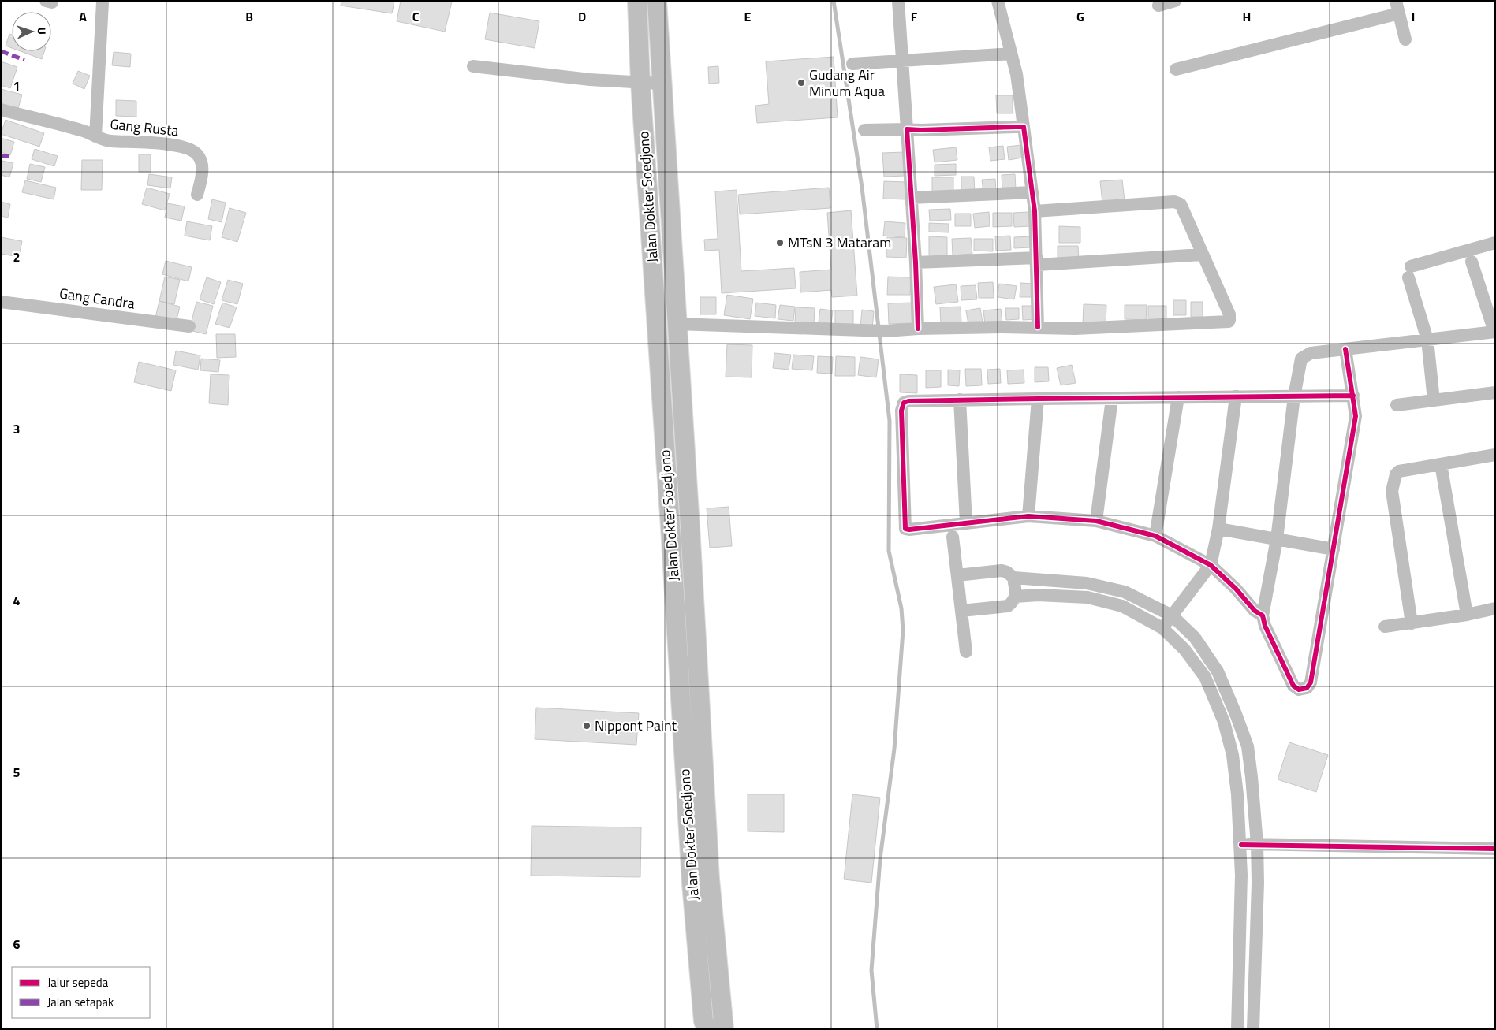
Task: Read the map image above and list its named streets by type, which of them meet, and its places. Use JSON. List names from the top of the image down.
{
  "streets": {
    "highway": ["Jalan Dokter Soedjono"],
    "street": ["Gang Rusta", "Gang Candra"]
  },
  "places": ["Gudang Air Minum Aqua", "MTsN 3 Mataram", "Nippont Paint"],
  "legend": ["Jalur sepeda", "Jalan setapak"],
  "north": "right",
  "grid": {
    "columns": [
      "A",
      "B",
      "C",
      "D",
      "E",
      "F",
      "G",
      "H",
      "I"
    ],
    "rows": [
      "1",
      "2",
      "3",
      "4",
      "5",
      "6"
    ]
  }
}
